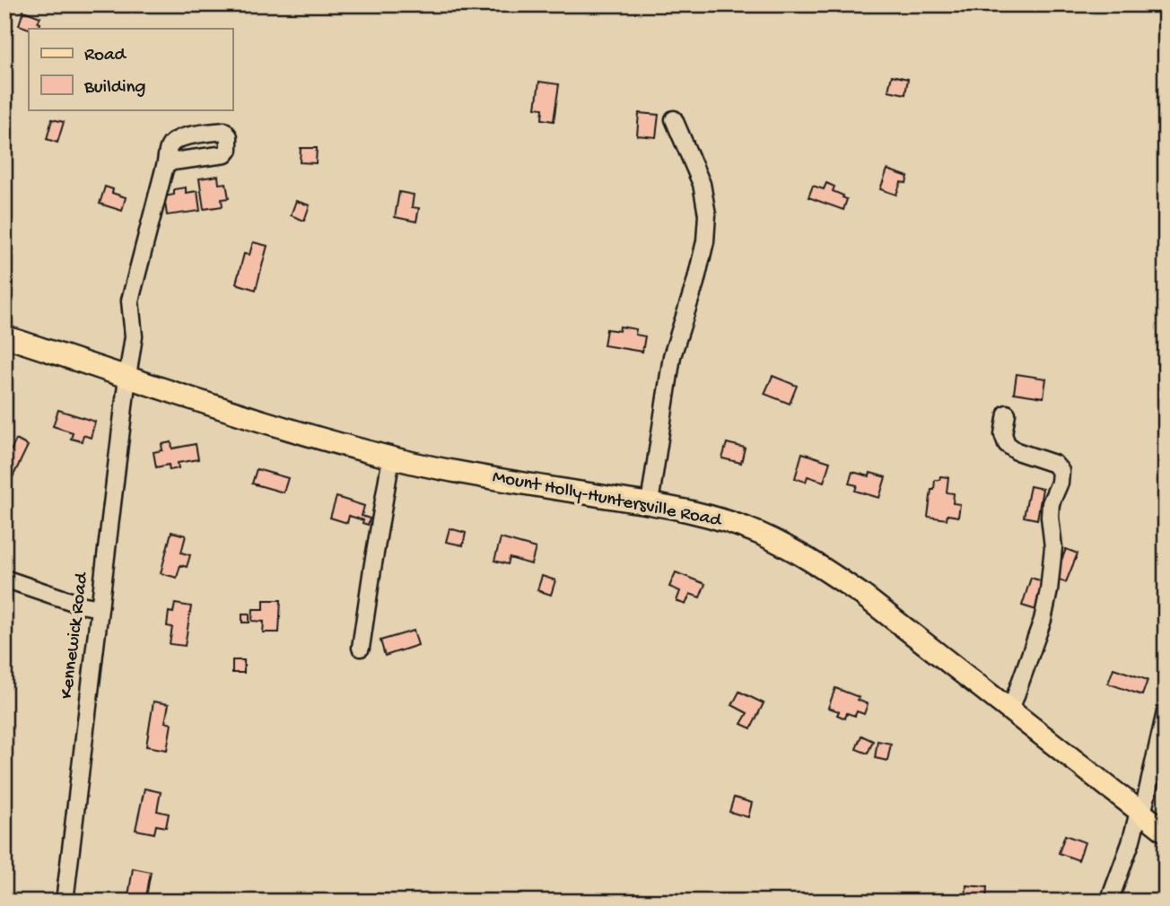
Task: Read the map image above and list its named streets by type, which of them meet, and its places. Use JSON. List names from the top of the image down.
{
  "streets": {
    "main road": ["Mount Holly-Huntersville Road"],
    "street": ["Kennewick Road"]
  },
  "crossings": [
    ["Mount Holly-Huntersville Road", "Kennewick Road"]
  ],
  "legend": ["Road", "Building"]
}
